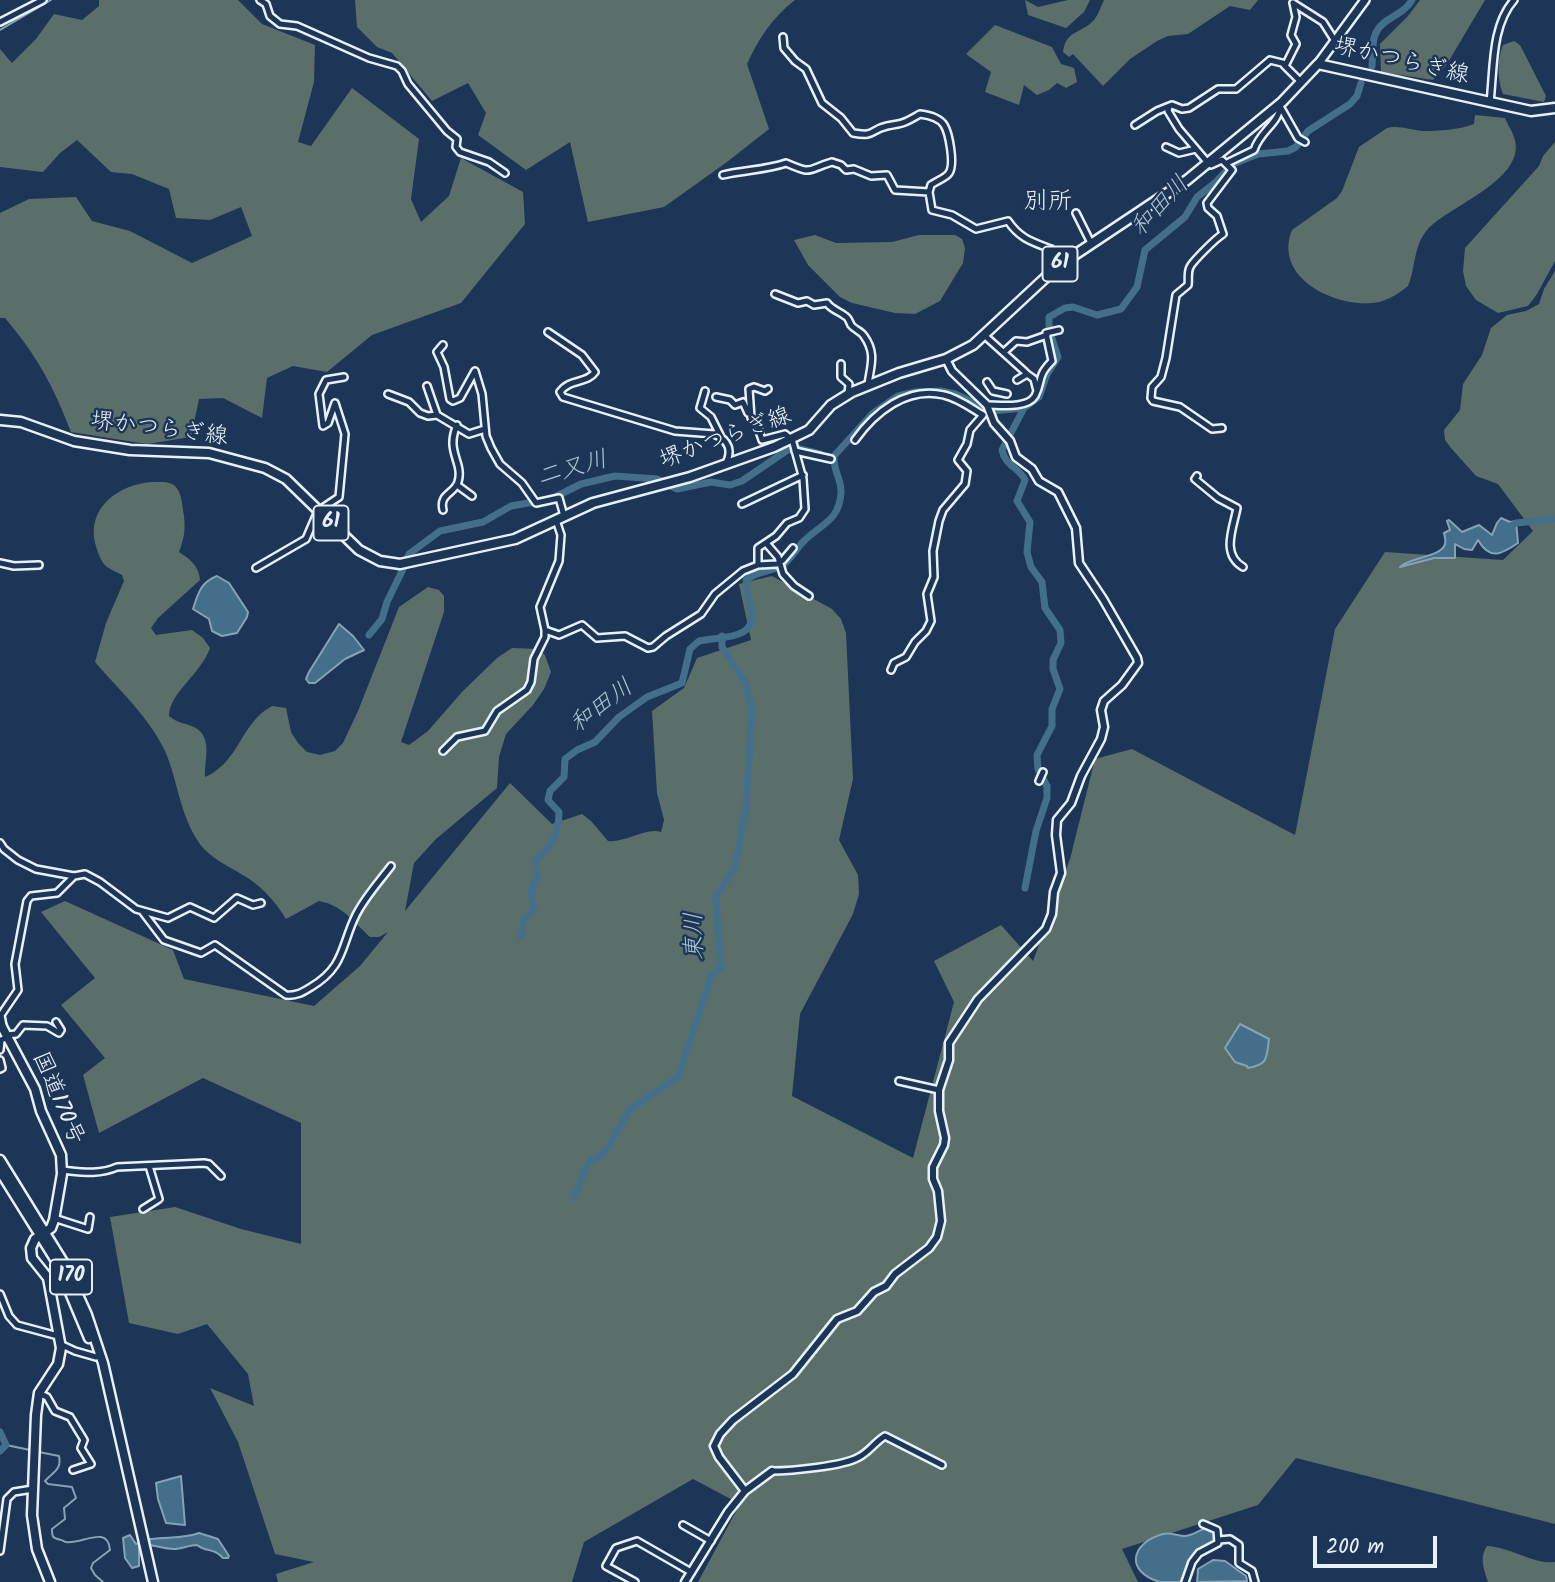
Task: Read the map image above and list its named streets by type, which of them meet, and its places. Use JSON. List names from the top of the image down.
{
  "streets": {
    "main road": [
      "堺かつらぎ線",
      "61",
      "国道170号",
      "170"
    ]
  },
  "crossings": [
    ["国道170号", "170"]
  ],
  "districts": ["別所"],
  "water": ["和田川", "二又川", "東川"],
  "scale_bar": "200 m"
}
